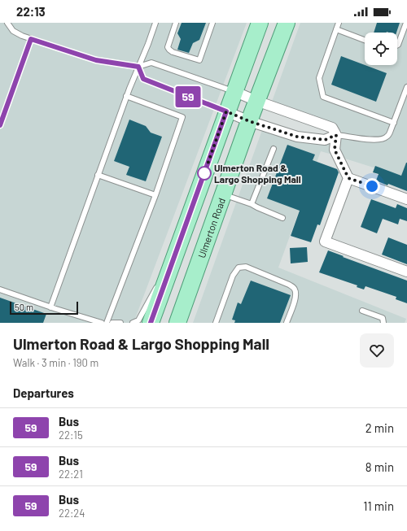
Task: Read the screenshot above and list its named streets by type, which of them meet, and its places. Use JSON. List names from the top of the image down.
{
  "streets": {
    "main road": ["Ulmerton Road"]
  },
  "places": ["Ulmerton Road & Largo Shopping Mall"],
  "lines": ["bus line 59"],
  "scale_bar": "50 m",
  "page": {
    "status": "22:13",
    "on_map": "59",
    "scale": "50 m",
    "heading": [
      ["Ulmerton Road & Largo Shopping Mall", "Walk · 3 min · 190 m"],
      "Departures"
    ],
    "list": [
      {
        "mark": "59",
        "name": "Bus",
        "note": "22:15",
        "value": "2 min"
      },
      {
        "mark": "59",
        "name": "Bus",
        "note": "22:21",
        "value": "8 min"
      },
      {
        "mark": "59",
        "name": "Bus",
        "note": "22:24",
        "value": "11 min"
      }
    ]
  }
}
